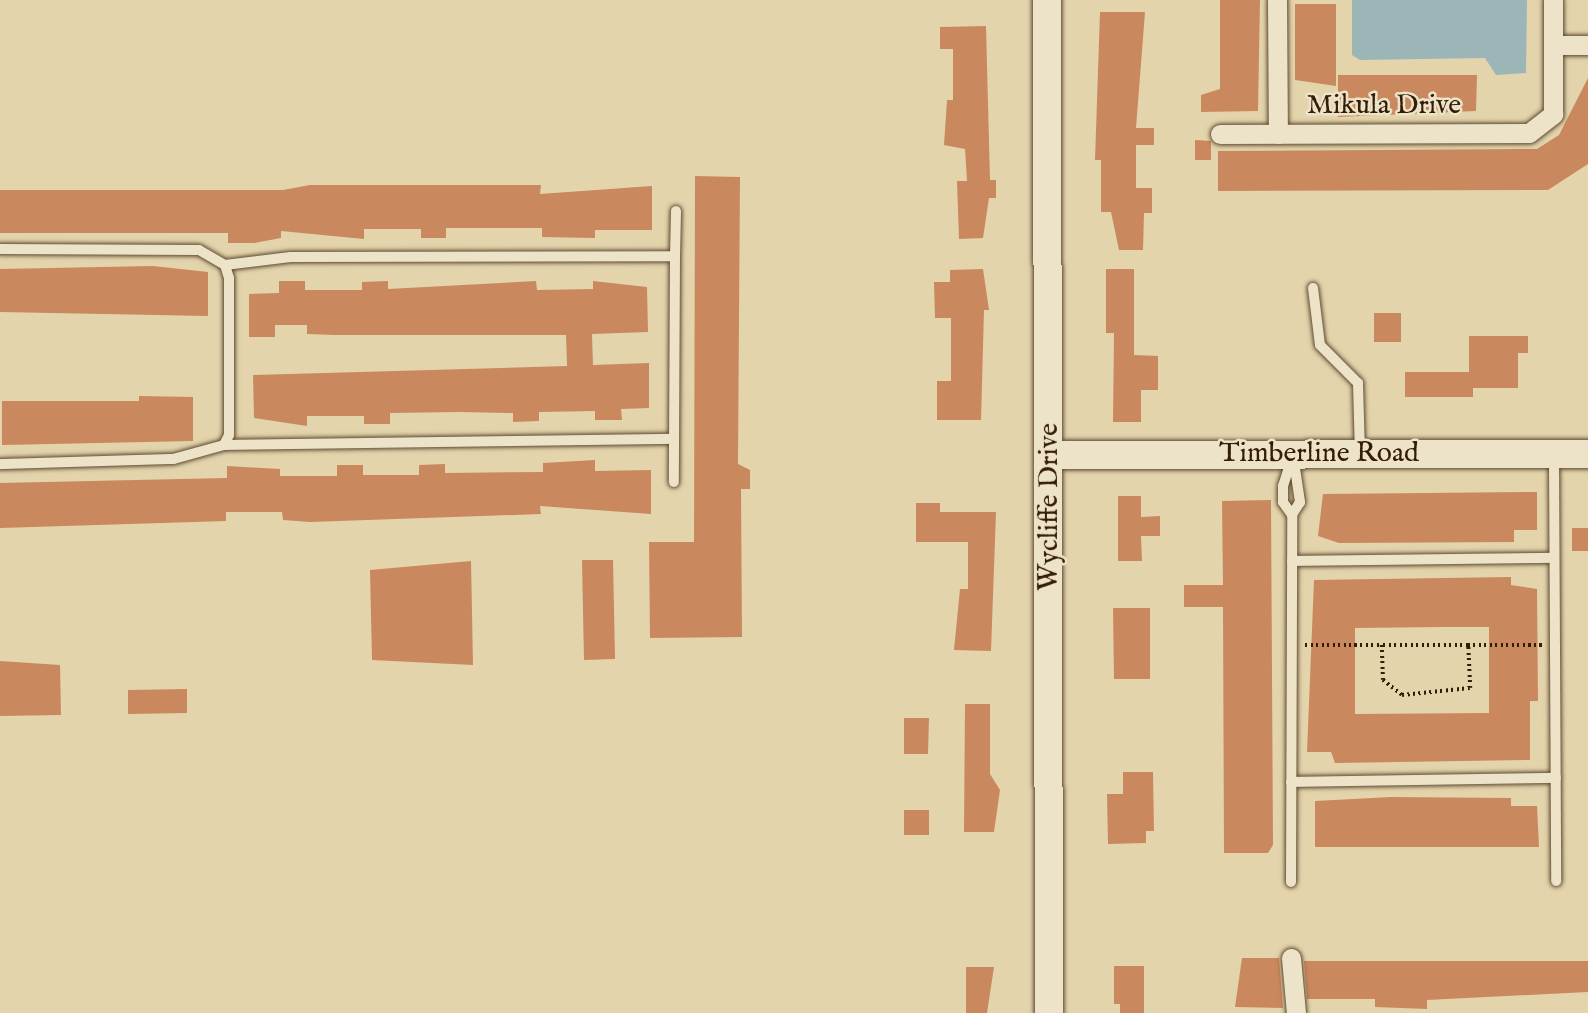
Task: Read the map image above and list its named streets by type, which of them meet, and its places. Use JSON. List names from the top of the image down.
{
  "streets": {
    "street": ["Mikula Drive", "Timberline Road", "Wycliffe Drive"]
  },
  "crossings": [
    ["Timberline Road", "Wycliffe Drive"]
  ]
}
